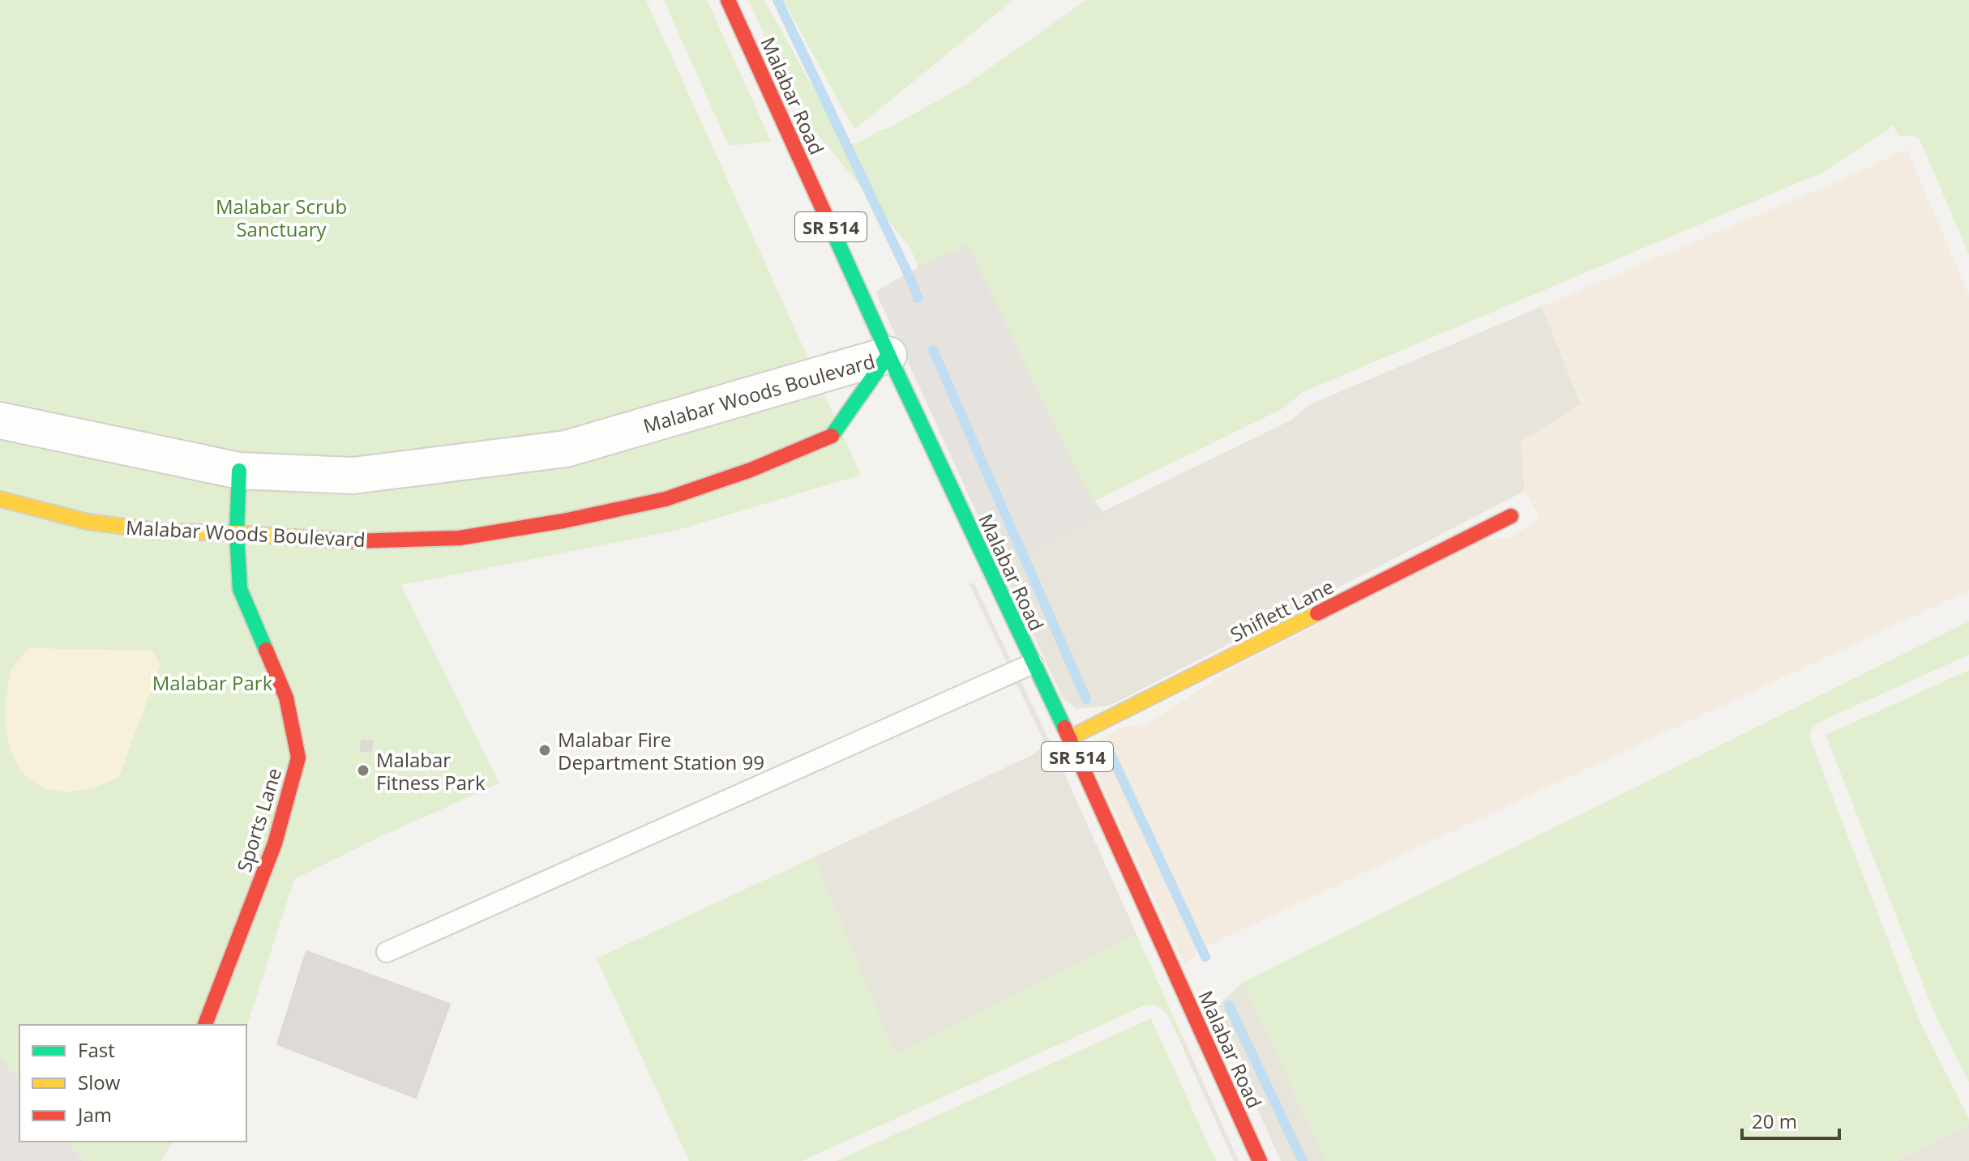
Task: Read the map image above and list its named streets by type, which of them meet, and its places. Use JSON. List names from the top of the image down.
{
  "streets": {
    "street": [
      "Malabar Road",
      "SR 514",
      "Malabar Woods Boulevard",
      "Shiflett Lane",
      "Sports Lane"
    ]
  },
  "crossings": [
    ["Malabar Road", "Malabar Woods Boulevard"],
    ["Malabar Road", "Shiflett Lane"],
    ["Malabar Woods Boulevard", "Sports Lane"]
  ],
  "parks": ["Malabar Scrub Sanctuary", "Malabar Park"],
  "places": ["Malabar Fire Department Station 99", "Malabar Fitness Park"],
  "legend": ["Fast", "Slow", "Jam"],
  "scale_bar": "20 m"
}
